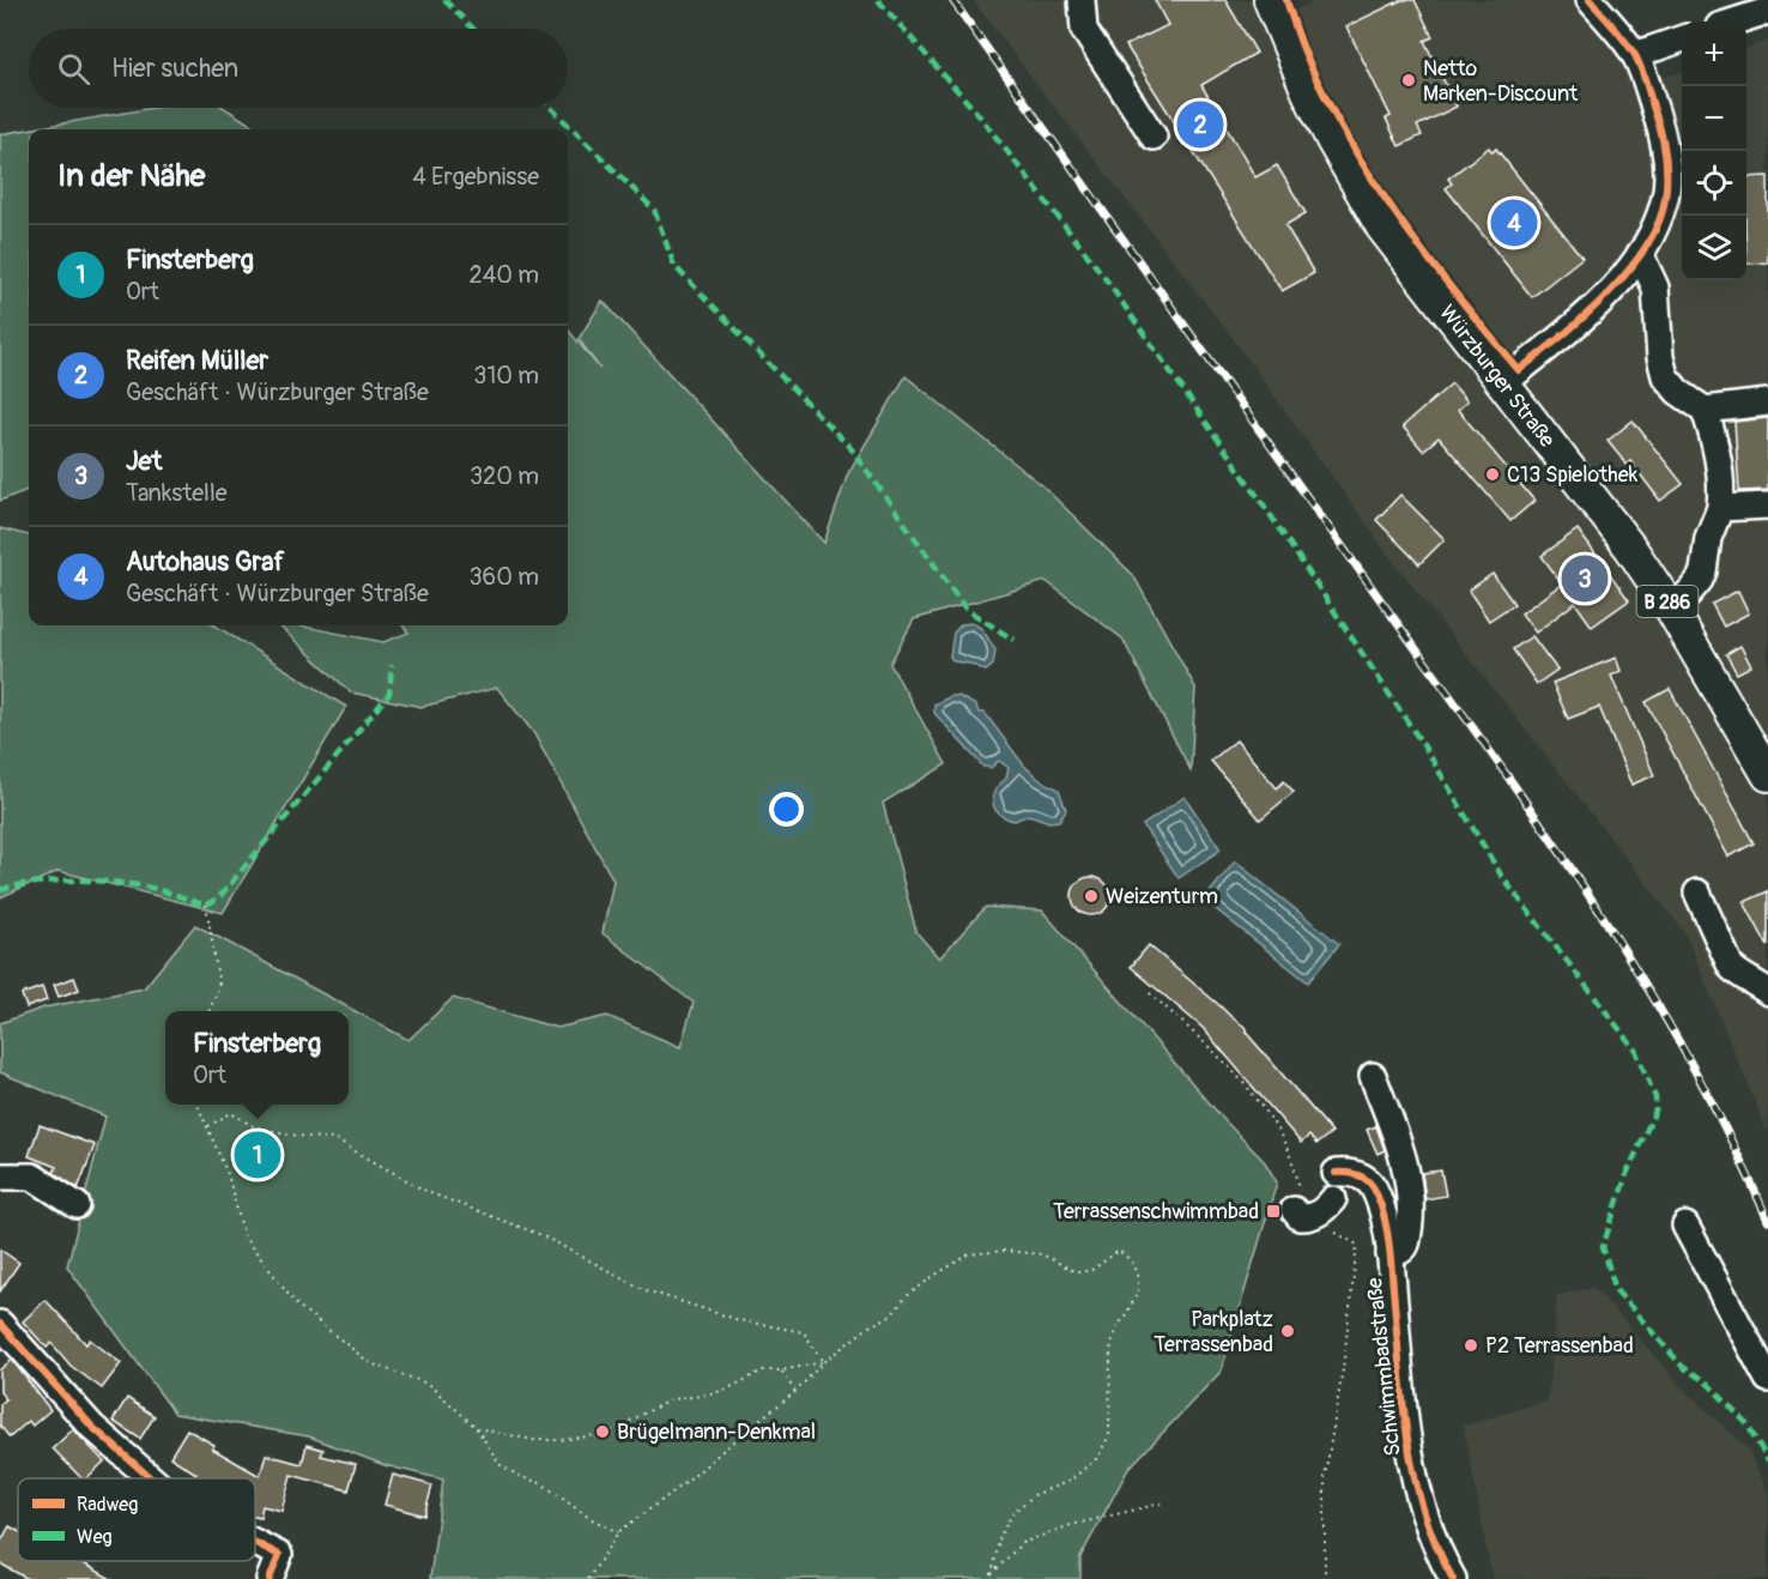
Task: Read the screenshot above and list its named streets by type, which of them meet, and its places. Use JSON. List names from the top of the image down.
{
  "streets": {
    "main road": ["Würzburger Straße", "B 286"],
    "street": ["Schwimmbadstraße"]
  },
  "places": {
    "other": [
      "Netto Marken-Discount",
      "C13 Spielothek",
      "Weizenturm",
      "Parkplatz Terrassenbad",
      "P2 Terrassenbad",
      "Brügelmann-Denkmal"
    ],
    "transit": ["Terrassenschwimmbad"]
  },
  "legend": ["Radweg", "Weg"],
  "page": {
    "map_buttons": ["+", "−"],
    "search": "Hier suchen",
    "pins": [
      "2",
      "4",
      "3",
      "1"
    ],
    "heading": ["In der Nähe", "4 Ergebnisse"],
    "list": [
      {
        "mark": "1",
        "name": "Finsterberg",
        "note": "Ort",
        "value": "240 m"
      },
      {
        "mark": "2",
        "name": "Reifen Müller",
        "note": "Geschäft · Würzburger Straße",
        "value": "310 m"
      },
      {
        "mark": "3",
        "name": "Jet",
        "note": "Tankstelle",
        "value": "320 m"
      },
      {
        "mark": "4",
        "name": "Autohaus Graf",
        "note": "Geschäft · Würzburger Straße",
        "value": "360 m"
      }
    ],
    "popup": ["Finsterberg", "Ort"]
  }
}
